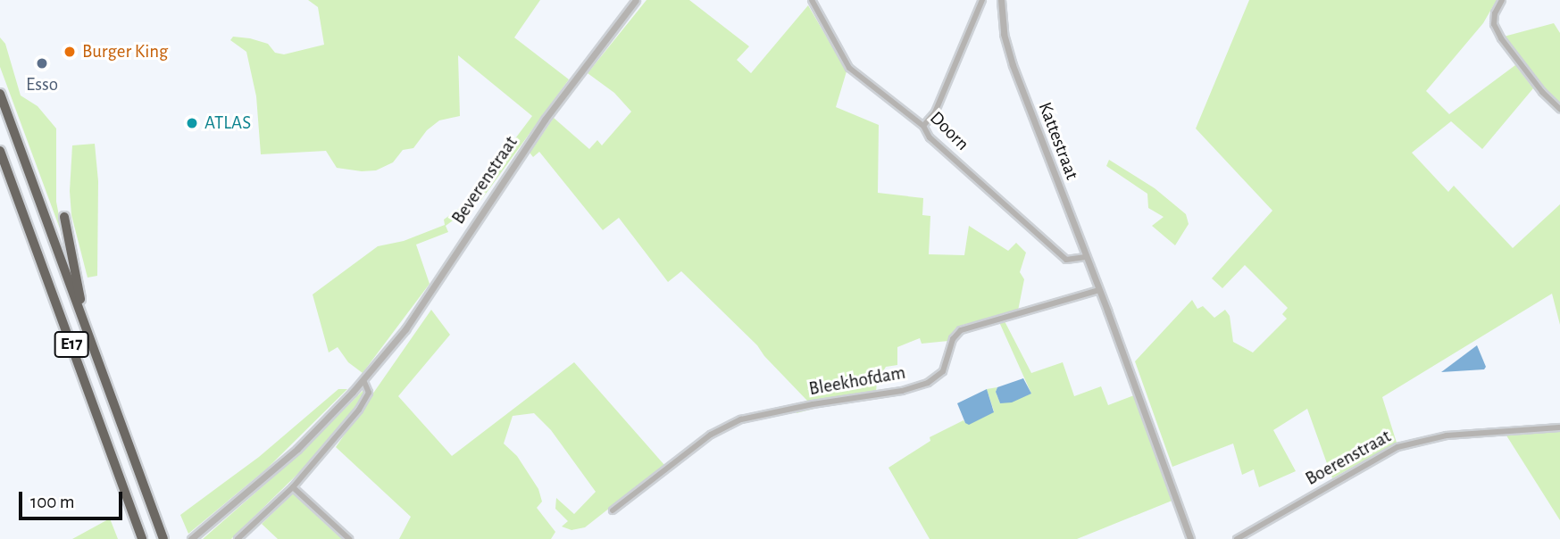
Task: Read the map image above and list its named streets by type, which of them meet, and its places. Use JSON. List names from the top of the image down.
{
  "streets": {
    "highway": ["E17"],
    "street": [
      "Doorn",
      "Kattestraat",
      "Beverenstraat",
      "Bleekhofdam",
      "Boerenstraat"
    ]
  },
  "crossings": [
    ["Doorn", "Kattestraat"],
    ["Kattestraat", "Bleekhofdam"]
  ],
  "places": ["Burger King", "Esso", "ATLAS"],
  "scale_bar": "100 m"
}
